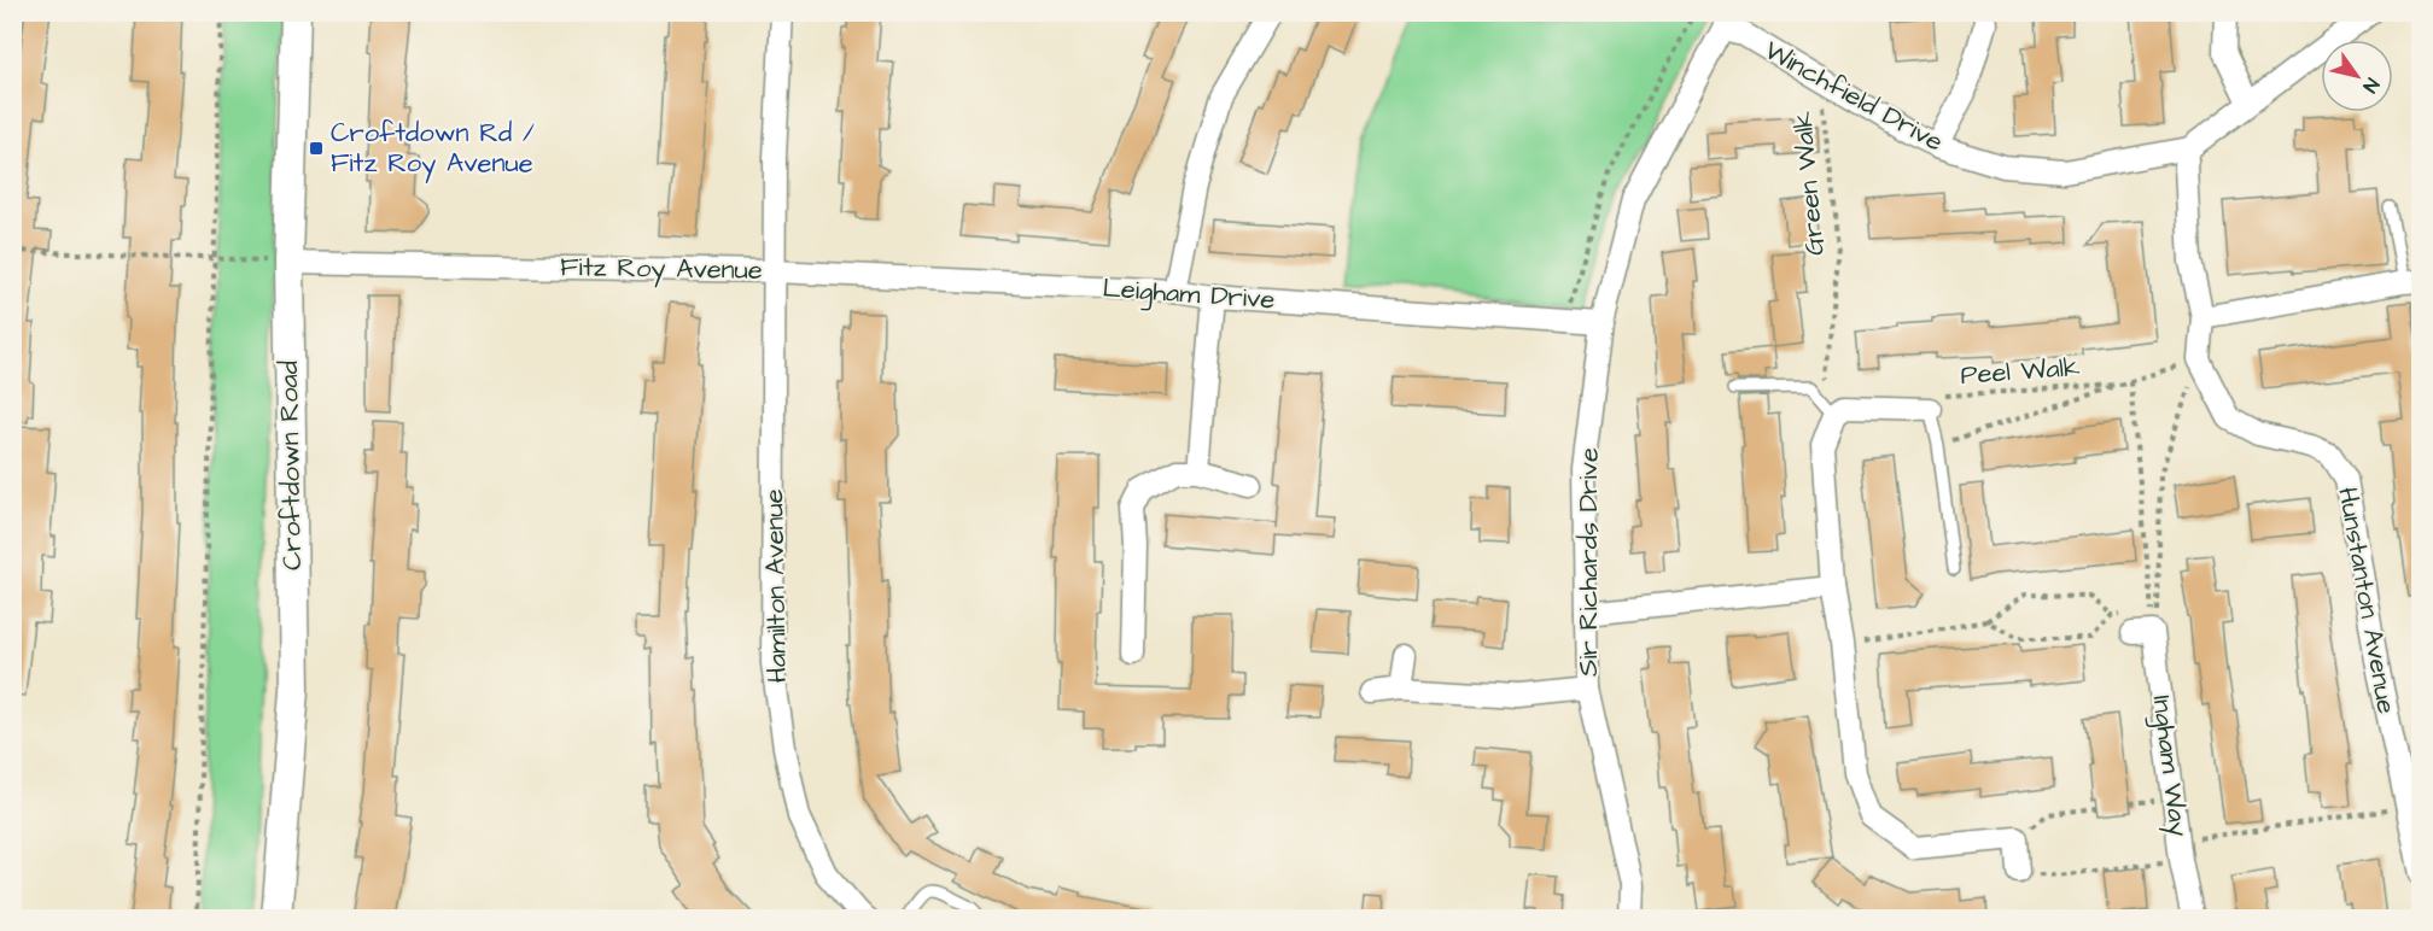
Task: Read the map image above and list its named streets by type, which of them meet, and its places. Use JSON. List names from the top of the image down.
{
  "streets": {
    "street": [
      "Winchfield Drive",
      "Fitz Roy Avenue",
      "Leigham Drive",
      "Croftdown Road",
      "Sir Richards Drive",
      "Hamilton Avenue",
      "Hunstanton Avenue",
      "Ingham Way"
    ],
    "path": ["Green Walk", "Peel Walk"]
  },
  "crossings": [
    ["Winchfield Drive", "Green Walk"],
    ["Winchfield Drive", "Sir Richards Drive"],
    ["Fitz Roy Avenue", "Leigham Drive"],
    ["Fitz Roy Avenue", "Croftdown Road"],
    ["Fitz Roy Avenue", "Hamilton Avenue"],
    ["Leigham Drive", "Sir Richards Drive"],
    ["Leigham Drive", "Hamilton Avenue"],
    ["Peel Walk", "Hunstanton Avenue"]
  ],
  "places": {
    "transit": ["Croftdown Rd / Fitz Roy Avenue"]
  },
  "north": "bottom right"
}
